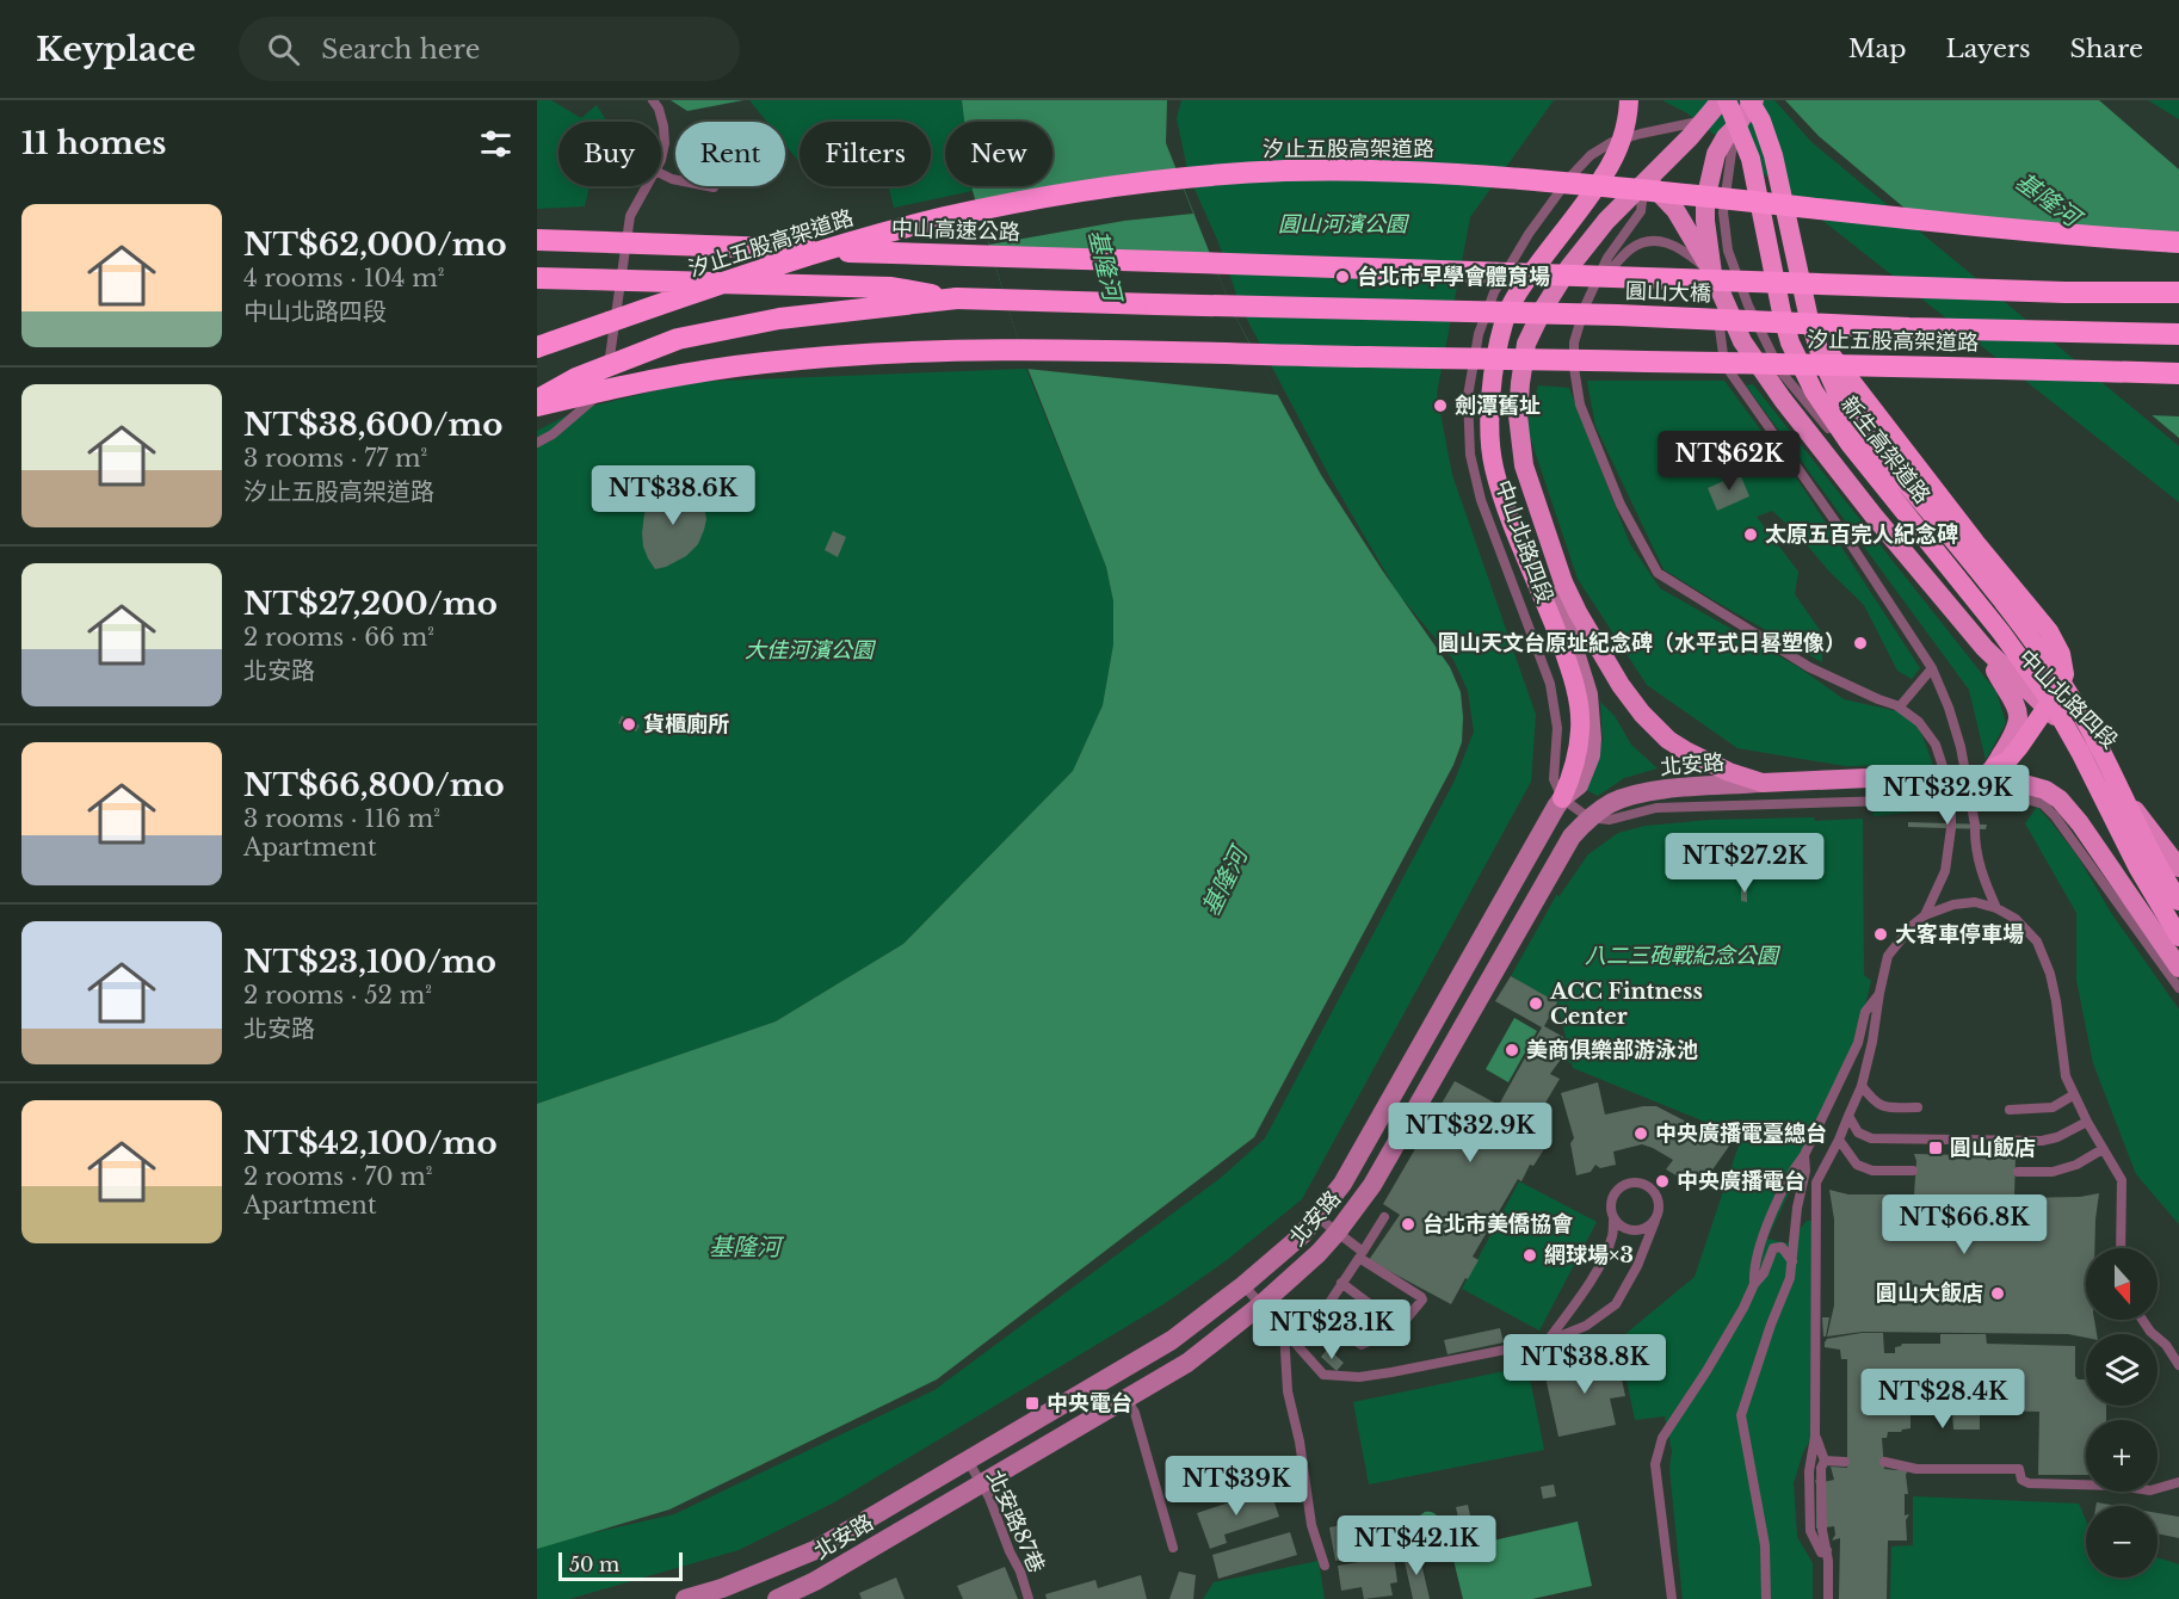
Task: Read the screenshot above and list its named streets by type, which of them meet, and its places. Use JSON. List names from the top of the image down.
{
  "streets": {
    "highway": [
      "汐止五股高架道路",
      "中山高速公路",
      "圓山大橋",
      "新生高架道路"
    ],
    "main road": ["中山北路四段", "北安路"],
    "lane": ["北安路87巷"]
  },
  "crossings": [
    ["中山高速公路", "圓山大橋"],
    ["新生高架道路", "中山北路四段"],
    ["中山北路四段", "北安路"],
    ["北安路", "北安路87巷"]
  ],
  "water": ["基隆河"],
  "parks": ["圓山河濱公園", "大佳河濱公園", "八二三砲戰紀念公園"],
  "places": {
    "other": [
      "台北市早學會體育場",
      "劍潭舊址",
      "太原五百完人紀念碑",
      "圓山天文台原址紀念碑（水平式日晷塑像）",
      "貨櫃廁所",
      "大客車停車場",
      "ACC Fintness Center",
      "美商俱樂部游泳池",
      "中央廣播電臺總台",
      "中央廣播電台",
      "台北市美僑協會",
      "網球場×3",
      "圓山大飯店"
    ],
    "transit": ["圓山飯店", "中央電台"]
  },
  "scale_bar": "50 m",
  "north": "bottom",
  "page": {
    "header": "Keyplace",
    "search": "Search here",
    "nav": ["Map", "Layers", "Share"],
    "heading": "11 homes",
    "chip": [
      "Buy",
      "Rent",
      "Filters",
      "New"
    ],
    "list": [
      {
        "name": "NT$62,000/mo",
        "note": "4 rooms · 104 m² · 中山北路四段"
      },
      {
        "name": "NT$38,600/mo",
        "note": "3 rooms · 77 m² · 汐止五股高架道路"
      },
      {
        "name": "NT$27,200/mo",
        "note": "2 rooms · 66 m² · 北安路"
      },
      {
        "name": "NT$66,800/mo",
        "note": "3 rooms · 116 m² · Apartment"
      },
      {
        "name": "NT$23,100/mo",
        "note": "2 rooms · 52 m² · 北安路"
      },
      {
        "name": "NT$42,100/mo",
        "note": "2 rooms · 70 m² · Apartment"
      }
    ],
    "price": [
      "NT$62K",
      "NT$38.6K",
      "NT$32.9K",
      "NT$27.2K",
      "NT$32.9K",
      "NT$66.8K",
      "NT$23.1K",
      "NT$38.8K",
      "NT$28.4K",
      "NT$39K",
      "NT$42.1K"
    ],
    "map_buttons": ["+", "−"],
    "scale": "50 m"
  }
}
